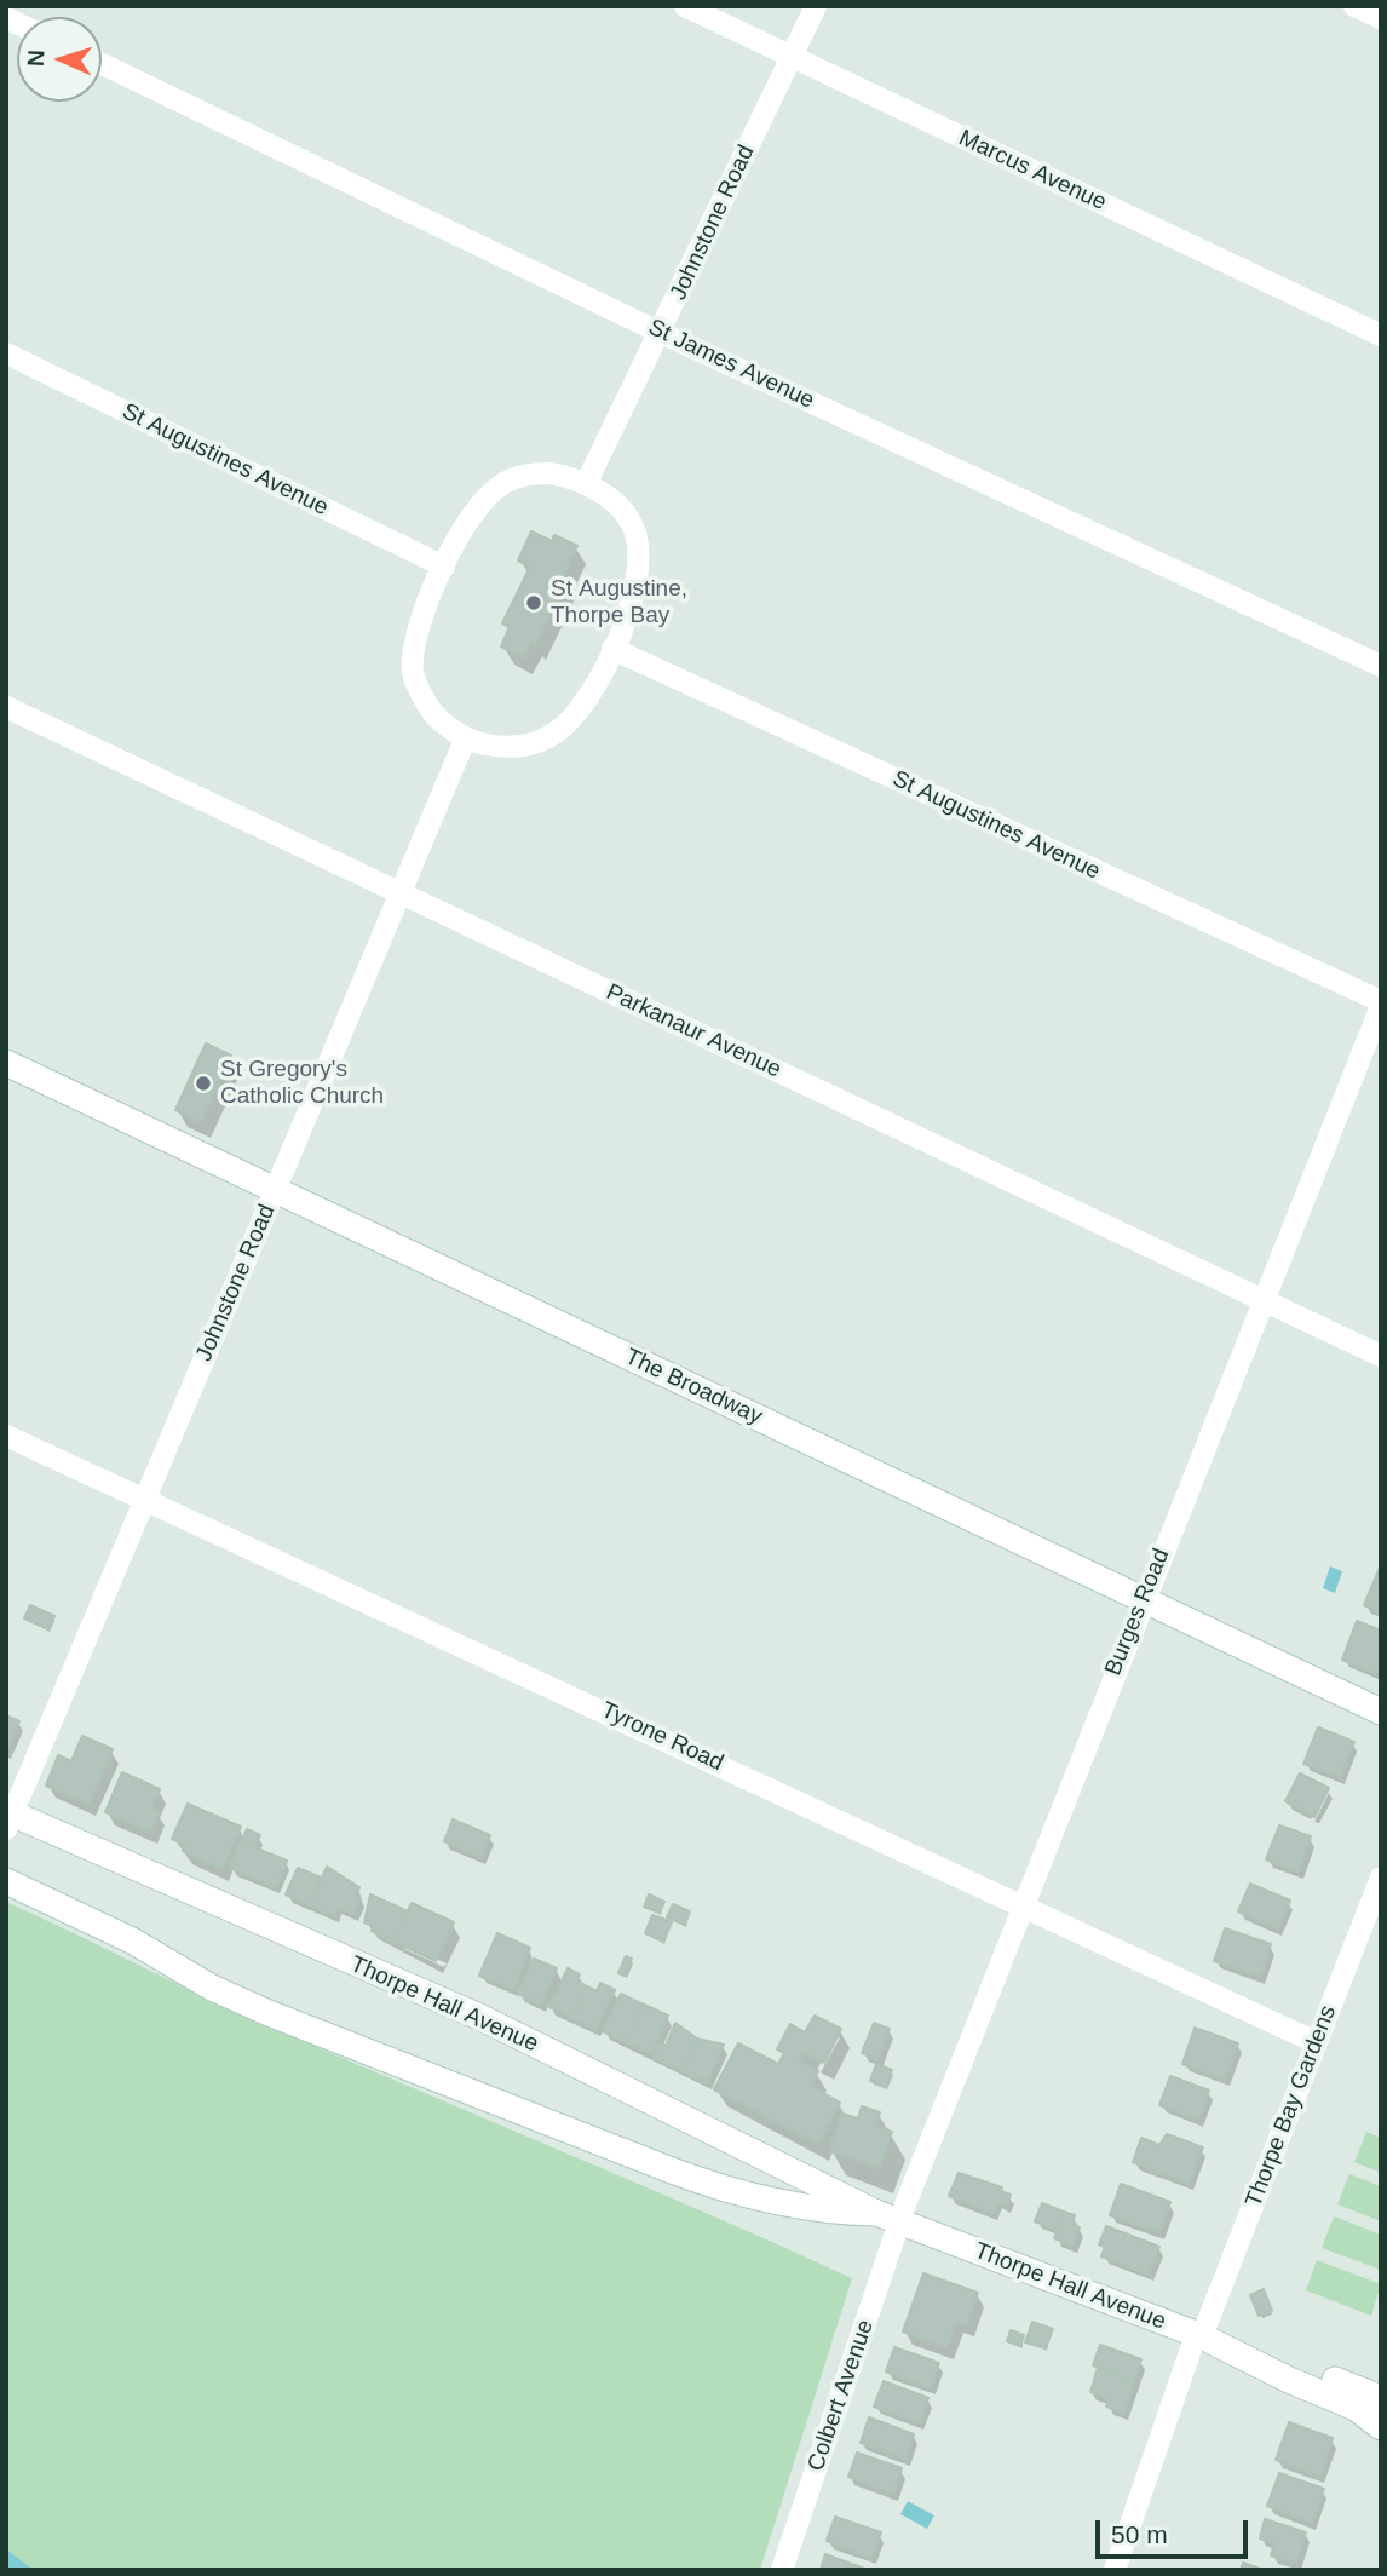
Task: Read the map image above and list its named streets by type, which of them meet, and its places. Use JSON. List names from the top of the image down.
{
  "streets": {
    "street": [
      "Marcus Avenue",
      "Johnstone Road",
      "St James Avenue",
      "St Augustines Avenue",
      "Parkanaur Avenue",
      "The Broadway",
      "Burges Road",
      "Tyrone Road",
      "Thorpe Hall Avenue",
      "Thorpe Bay Gardens",
      "Colbert Avenue"
    ]
  },
  "crossings": [
    ["Marcus Avenue", "Johnstone Road"],
    ["Johnstone Road", "St James Avenue"],
    ["Johnstone Road", "St Augustines Avenue"],
    ["Johnstone Road", "Parkanaur Avenue"],
    ["Johnstone Road", "The Broadway"],
    ["Johnstone Road", "Tyrone Road"],
    ["Johnstone Road", "Thorpe Hall Avenue"],
    ["St Augustines Avenue", "Burges Road"],
    ["Parkanaur Avenue", "Burges Road"],
    ["The Broadway", "Burges Road"],
    ["Burges Road", "Tyrone Road"],
    ["Burges Road", "Thorpe Hall Avenue"],
    ["Burges Road", "Colbert Avenue"],
    ["Tyrone Road", "Thorpe Bay Gardens"],
    ["Thorpe Hall Avenue", "Thorpe Bay Gardens"],
    ["Thorpe Hall Avenue", "Colbert Avenue"]
  ],
  "places": ["St Augustine, Thorpe Bay", "St Gregory's Catholic Church"],
  "scale_bar": "50 m",
  "north": "left"
}
